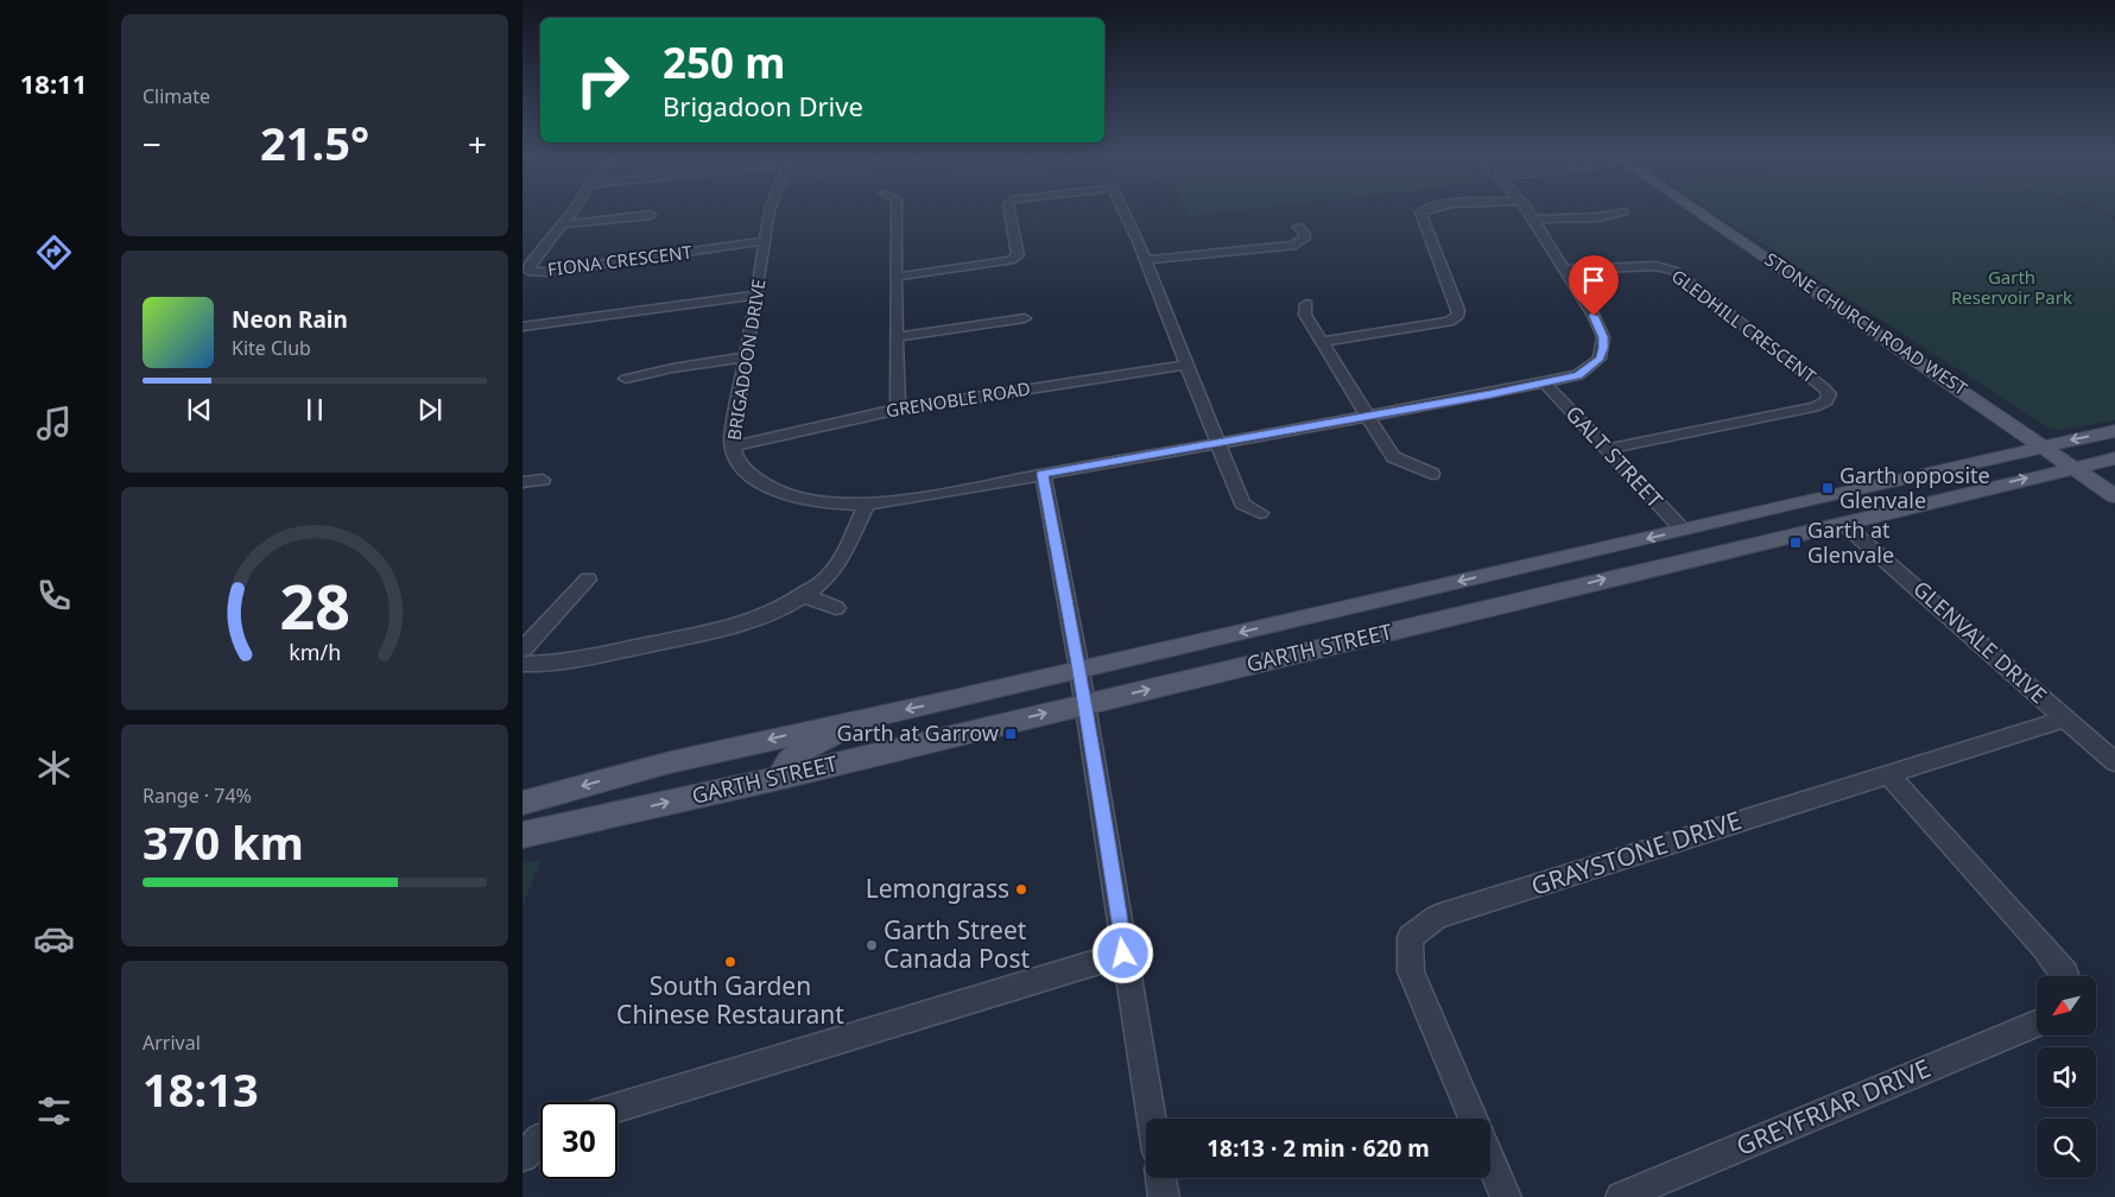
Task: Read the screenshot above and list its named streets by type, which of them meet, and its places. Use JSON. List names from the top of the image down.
{
  "streets": {
    "main road": ["STONE CHURCH ROAD WEST", "GARTH STREET"],
    "street": [
      "FIONA CRESCENT",
      "GLEDHILL CRESCENT",
      "BRIGADOON DRIVE",
      "GRENOBLE ROAD",
      "GALT STREET",
      "GLENVALE DRIVE",
      "GRAYSTONE DRIVE",
      "GREYFRIAR DRIVE"
    ]
  },
  "crossings": [
    ["FIONA CRESCENT", "BRIGADOON DRIVE"],
    ["STONE CHURCH ROAD WEST", "GARTH STREET"],
    ["GLEDHILL CRESCENT", "BRIGADOON DRIVE"],
    ["GLEDHILL CRESCENT", "GALT STREET"],
    ["BRIGADOON DRIVE", "GRENOBLE ROAD"],
    ["BRIGADOON DRIVE", "GALT STREET"],
    ["GALT STREET", "GARTH STREET"],
    ["GLENVALE DRIVE", "GARTH STREET"],
    ["GLENVALE DRIVE", "GRAYSTONE DRIVE"]
  ],
  "parks": ["Garth Reservoir Park"],
  "places": {
    "transit": ["Garth opposite Glenvale", "Garth at Glenvale", "Garth at Garrow"],
    "other": ["Lemongrass", "Garth Street Canada Post", "South Garden Chinese Restaurant"]
  },
  "north": "bottom left",
  "page": {
    "tabs": "18:11",
    "tile": [
      "Climate",
      ["Range · 74%", "370 km"],
      ["Arrival", "18:13"]
    ],
    "turn": ["250 m", "Brigadoon Drive"],
    "heat": ["−", "21.5°", "+"],
    "song": ["Neon Rain", "Kite Club"],
    "limit": "30",
    "trip": "18:13 · 2 min · 620 m",
    "gauge": ["28", "km/h"]
  }
}
